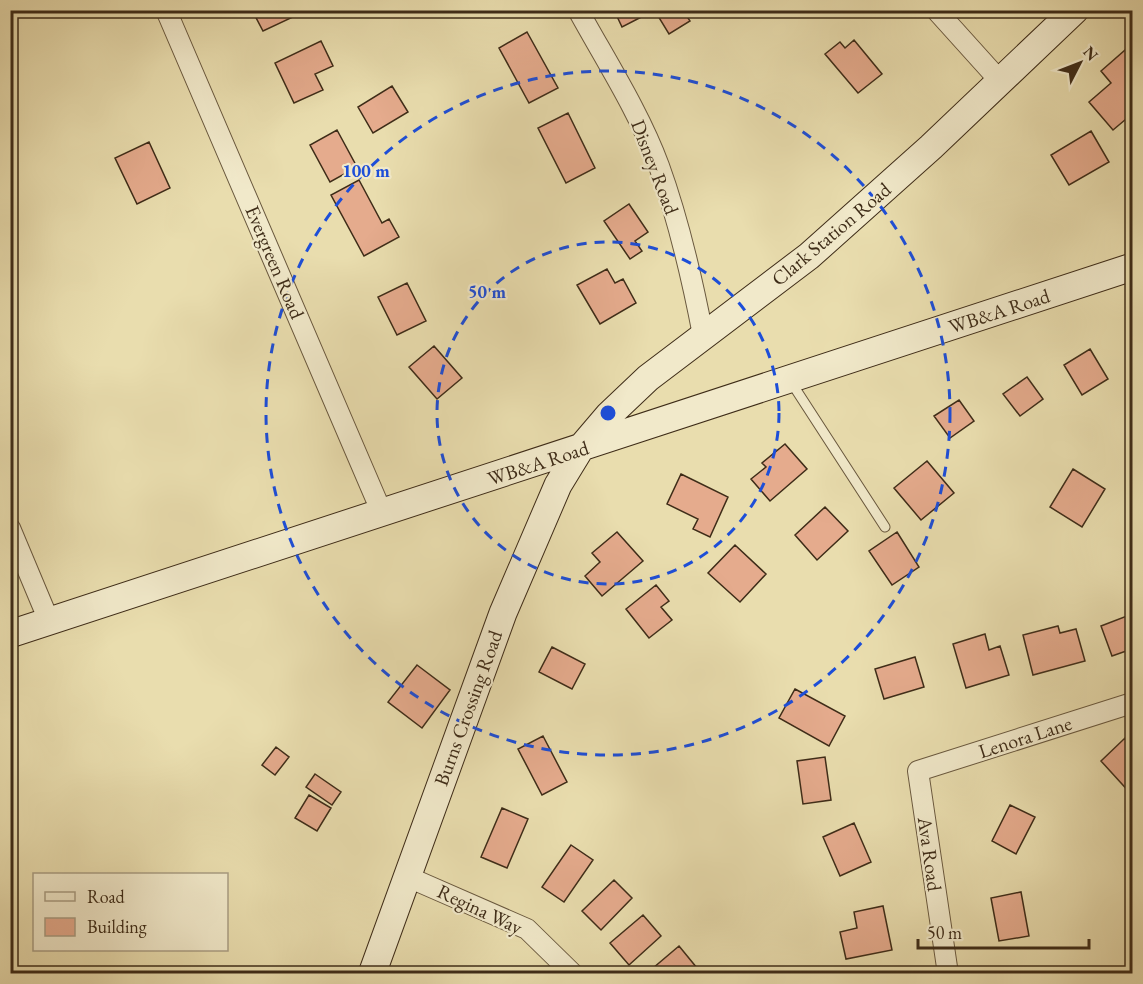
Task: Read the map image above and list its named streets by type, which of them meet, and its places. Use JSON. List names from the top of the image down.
{
  "streets": {
    "street": [
      "Disney Road",
      "Clark Station Road",
      "Evergreen Road",
      "WB&A Road",
      "Burns Crossing Road",
      "Lenora Lane",
      "Ava Road",
      "Regina Way"
    ]
  },
  "crossings": [
    ["Disney Road", "Clark Station Road"],
    ["Clark Station Road", "WB&A Road"],
    ["Clark Station Road", "Burns Crossing Road"],
    ["Evergreen Road", "WB&A Road"],
    ["WB&A Road", "Burns Crossing Road"],
    ["Burns Crossing Road", "Regina Way"],
    ["Lenora Lane", "Ava Road"]
  ],
  "legend": ["Road", "Building"],
  "scale_bar": "50 m",
  "north": "top right",
  "rings": ["100 m", "50 m"]
}
